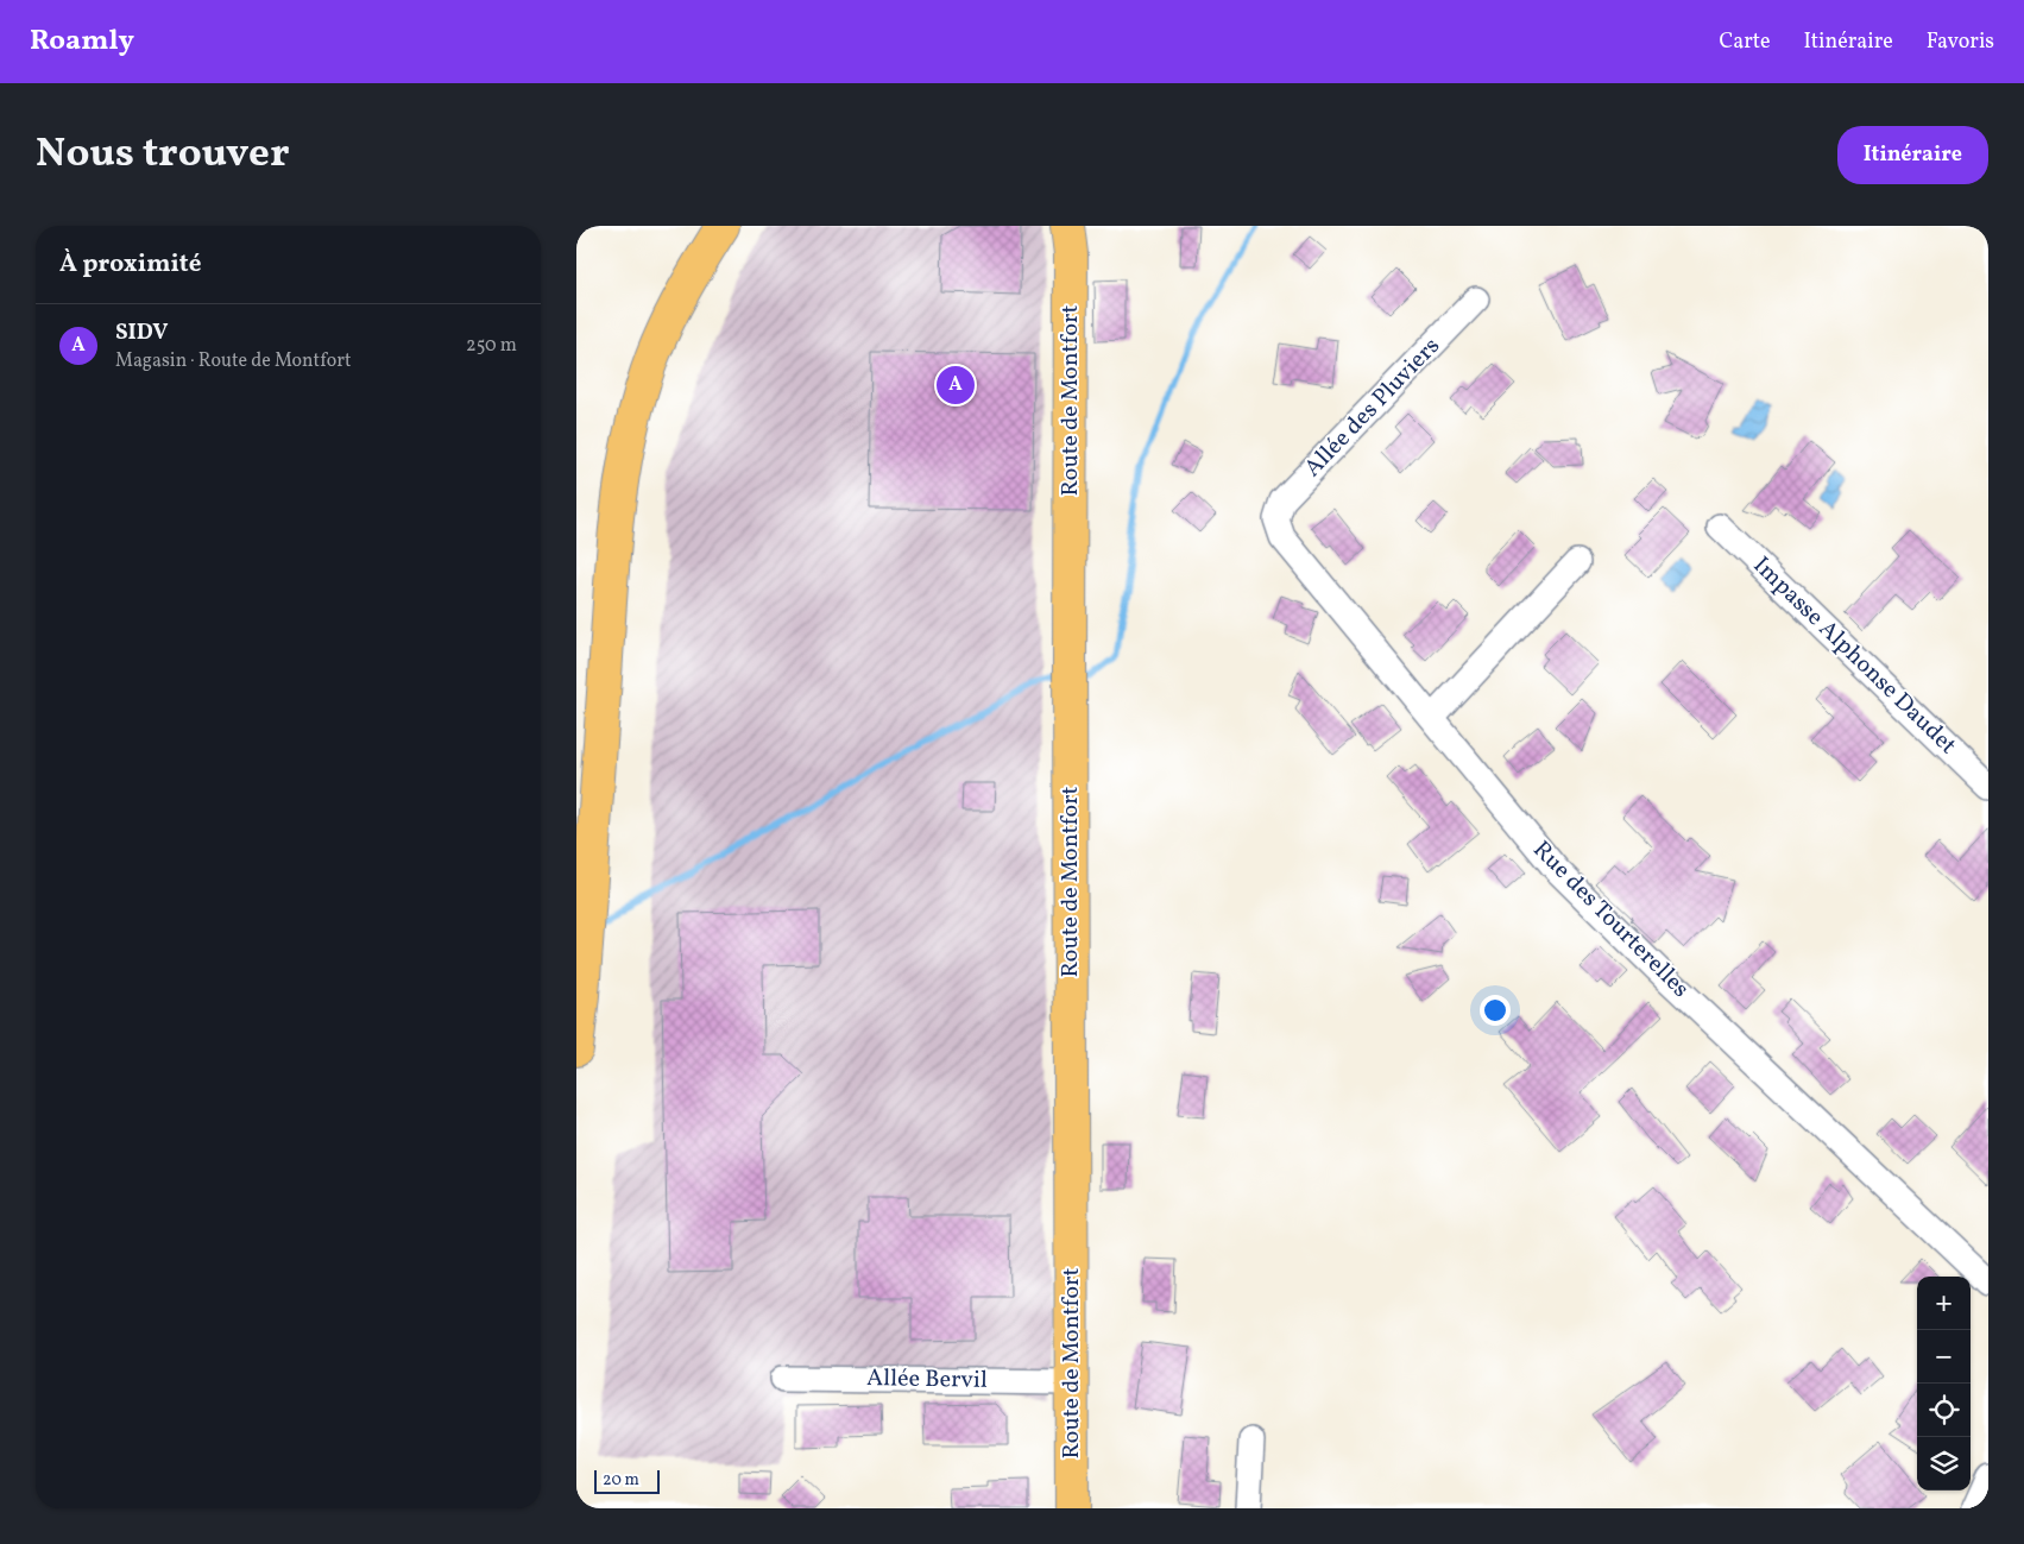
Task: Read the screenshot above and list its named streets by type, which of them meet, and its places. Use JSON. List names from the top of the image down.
{
  "streets": {
    "main road": ["Route de Montfort"],
    "street": [
      "Allée des Pluviers",
      "Impasse Alphonse Daudet",
      "Rue des Tourterelles",
      "Allée Bervil"
    ]
  },
  "crossings": [
    ["Route de Montfort", "Allée Bervil"],
    ["Allée des Pluviers", "Rue des Tourterelles"]
  ],
  "scale_bar": "20 m",
  "page": {
    "header": "Roamly",
    "nav": ["Carte", "Itinéraire", "Favoris"],
    "title": "Nous trouver",
    "buttons": "Itinéraire",
    "heading": "À proximité",
    "list": [
      {
        "mark": "A",
        "name": "SIDV",
        "note": "Magasin · Route de Montfort",
        "value": "250 m"
      }
    ],
    "pins": "A",
    "map_buttons": ["+", "−"],
    "scale": "20 m"
  }
}
